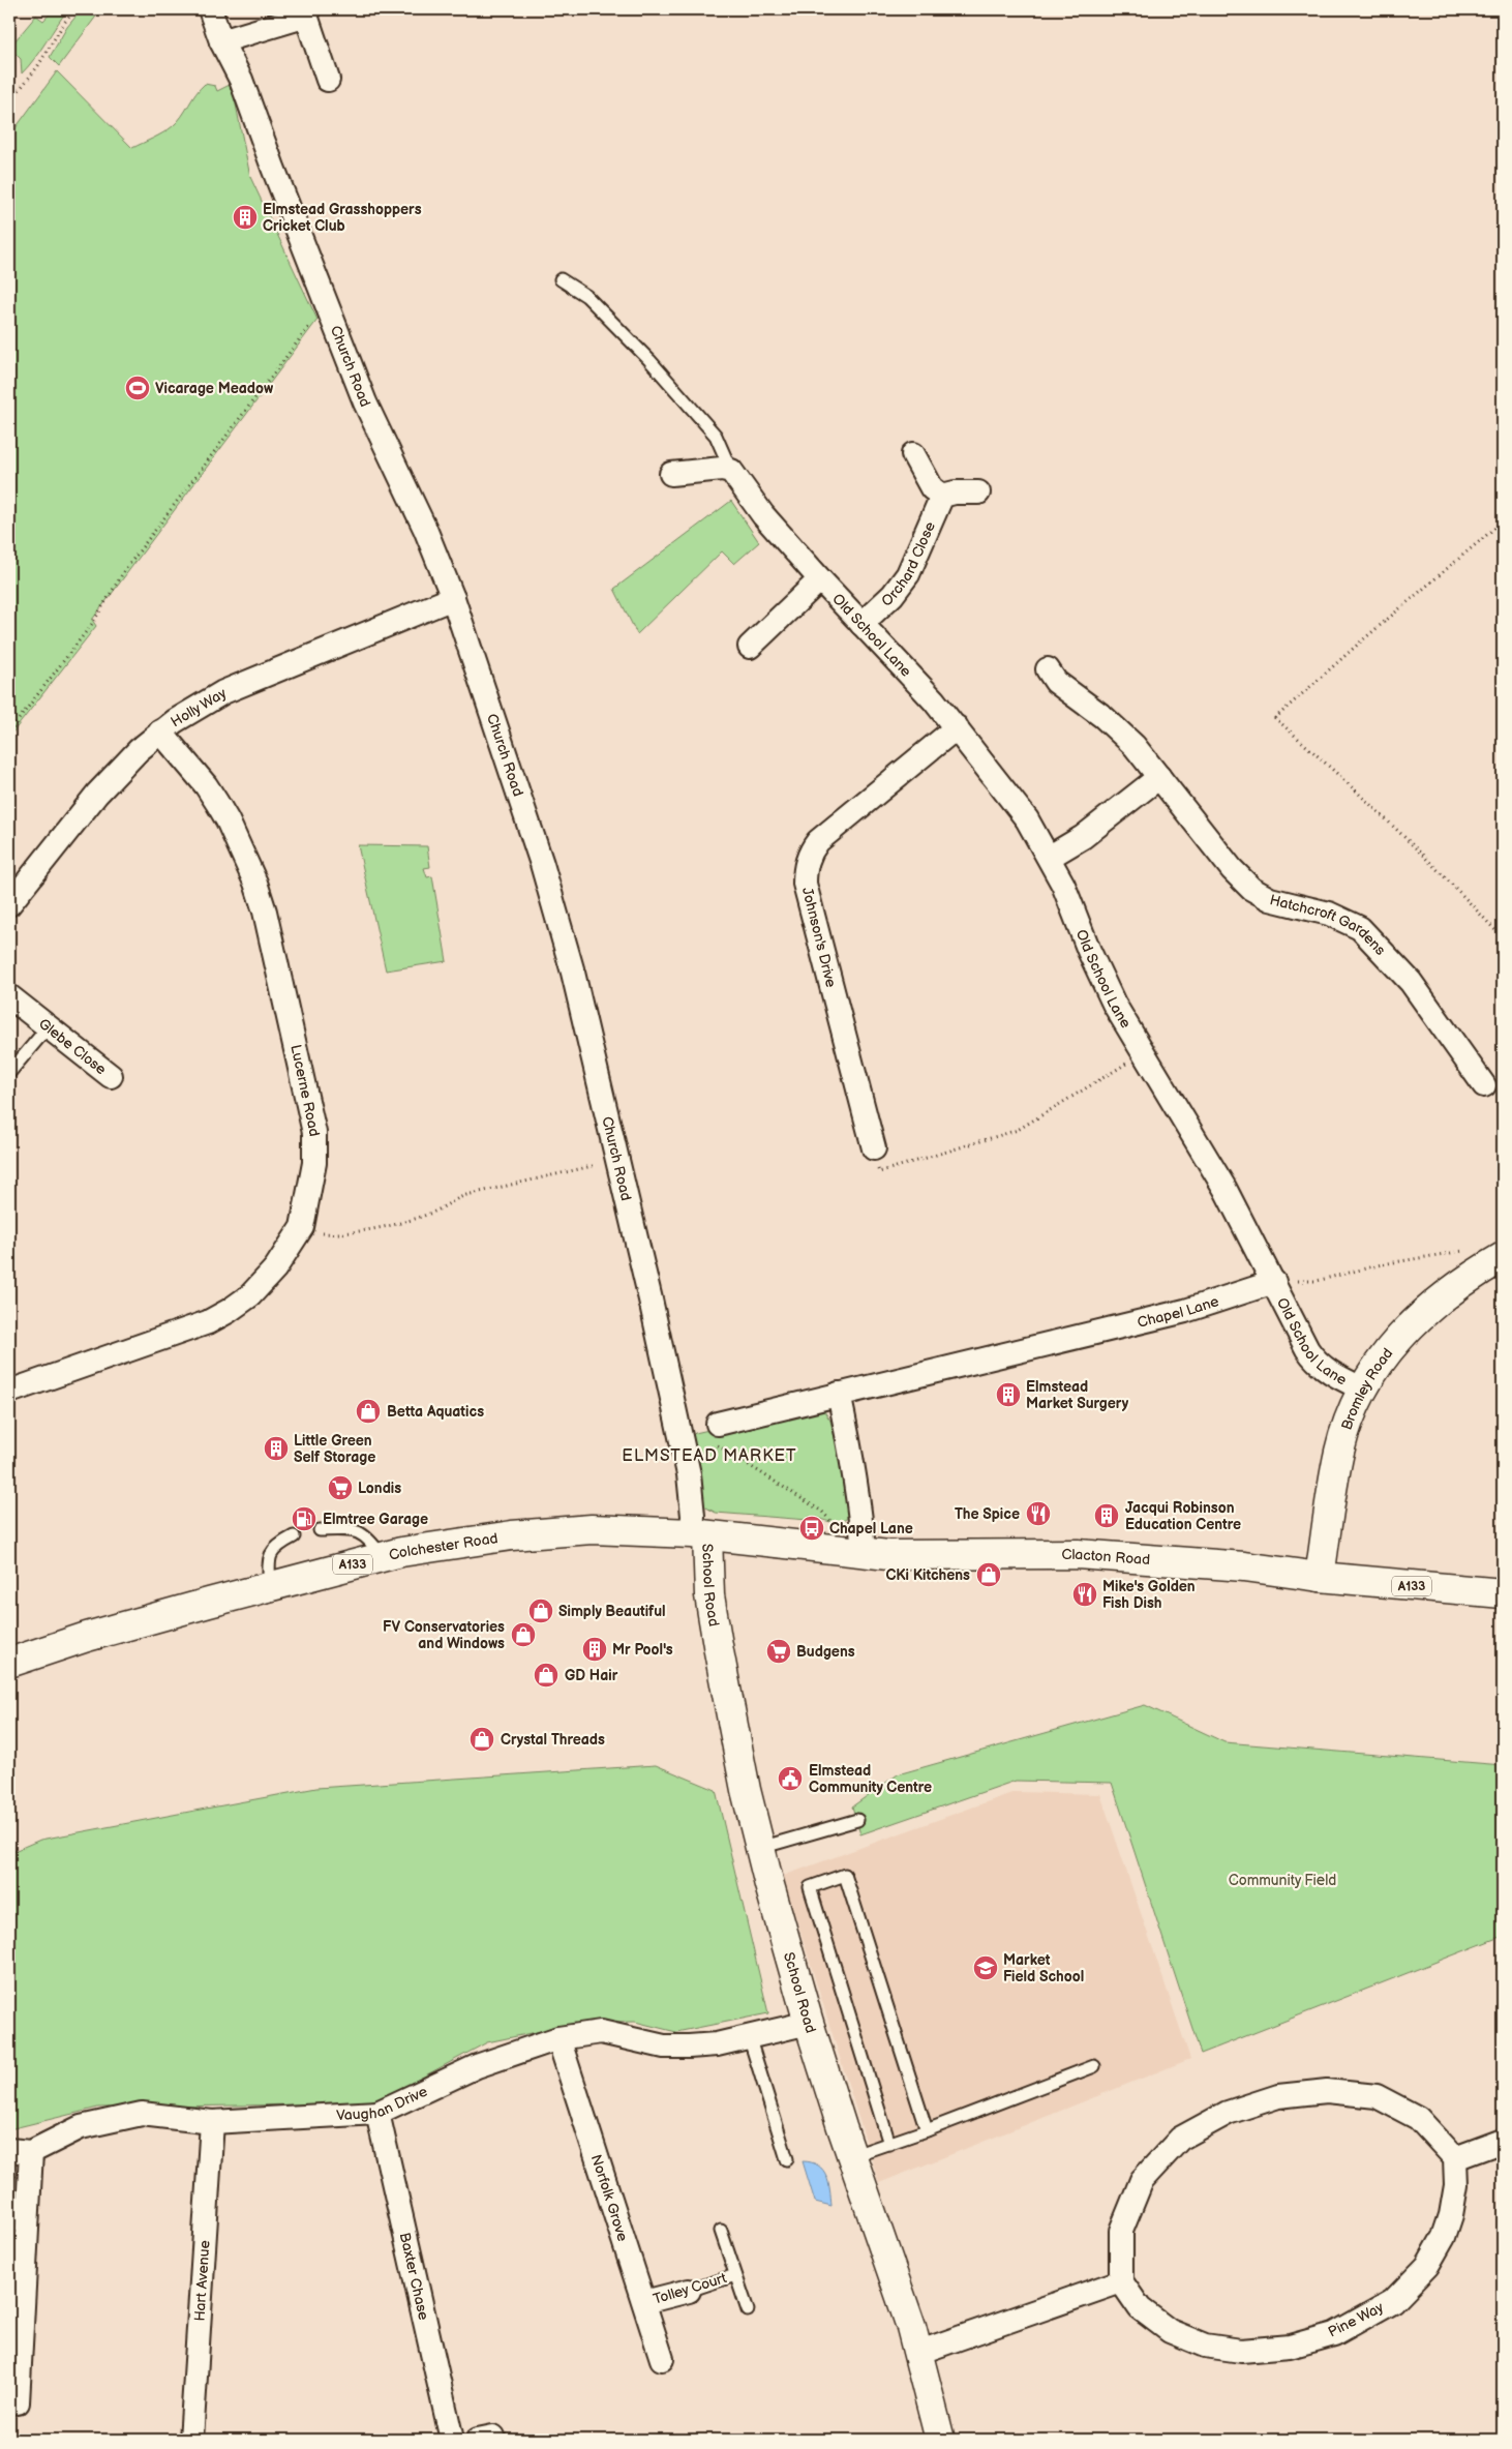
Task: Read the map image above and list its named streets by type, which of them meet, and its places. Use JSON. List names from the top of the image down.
{
  "streets": {
    "main road": [
      "Bromley Road",
      "Colchester Road",
      "Clacton Road",
      "A133",
      "School Road"
    ],
    "street": [
      "Church Road",
      "Orchard Close",
      "Old School Lane",
      "Holly Way",
      "Hatchcroft Gardens",
      "Johnson's Drive",
      "Glebe Close",
      "Lucerne Road",
      "Chapel Lane",
      "Vaughan Drive",
      "Norfolk Grove",
      "Baxter Chase",
      "Hart Avenue",
      "Tolley Court",
      "Pine Way"
    ]
  },
  "crossings": [
    ["Church Road", "Holly Way"],
    ["Church Road", "Colchester Road"],
    ["Church Road", "Clacton Road"],
    ["Church Road", "School Road"],
    ["Orchard Close", "Old School Lane"],
    ["Old School Lane", "Johnson's Drive"],
    ["Old School Lane", "Chapel Lane"],
    ["Old School Lane", "Bromley Road"],
    ["Holly Way", "Lucerne Road"],
    ["Bromley Road", "Clacton Road"],
    ["Colchester Road", "Clacton Road"],
    ["Colchester Road", "School Road"],
    ["Clacton Road", "School Road"],
    ["School Road", "Vaughan Drive"],
    ["Vaughan Drive", "Norfolk Grove"],
    ["Vaughan Drive", "Baxter Chase"],
    ["Vaughan Drive", "Hart Avenue"],
    ["Norfolk Grove", "Tolley Court"]
  ],
  "districts": ["ELMSTEAD MARKET"],
  "parks": ["Community Field"],
  "places": {
    "building": [
      "Elmstead Grasshoppers Cricket Club",
      "Elmstead Market Surgery",
      "Little Green Self Storage",
      "Jacqui Robinson Education Centre",
      "Mr Pool's"
    ],
    "sports": ["Vicarage Meadow"],
    "shop": [
      "Betta Aquatics",
      "CKi Kitchens",
      "Simply Beautiful",
      "FV Conservatories and Windows",
      "GD Hair",
      "Crystal Threads"
    ],
    "supermarket": ["Londis", "Budgens"],
    "restaurant": ["The Spice", "Mike's Golden Fish Dish"],
    "fuel station": ["Elmtree Garage"],
    "bus stop": ["Chapel Lane"],
    "public building": ["Elmstead Community Centre"],
    "school or university": ["Market Field School"]
  }
}
